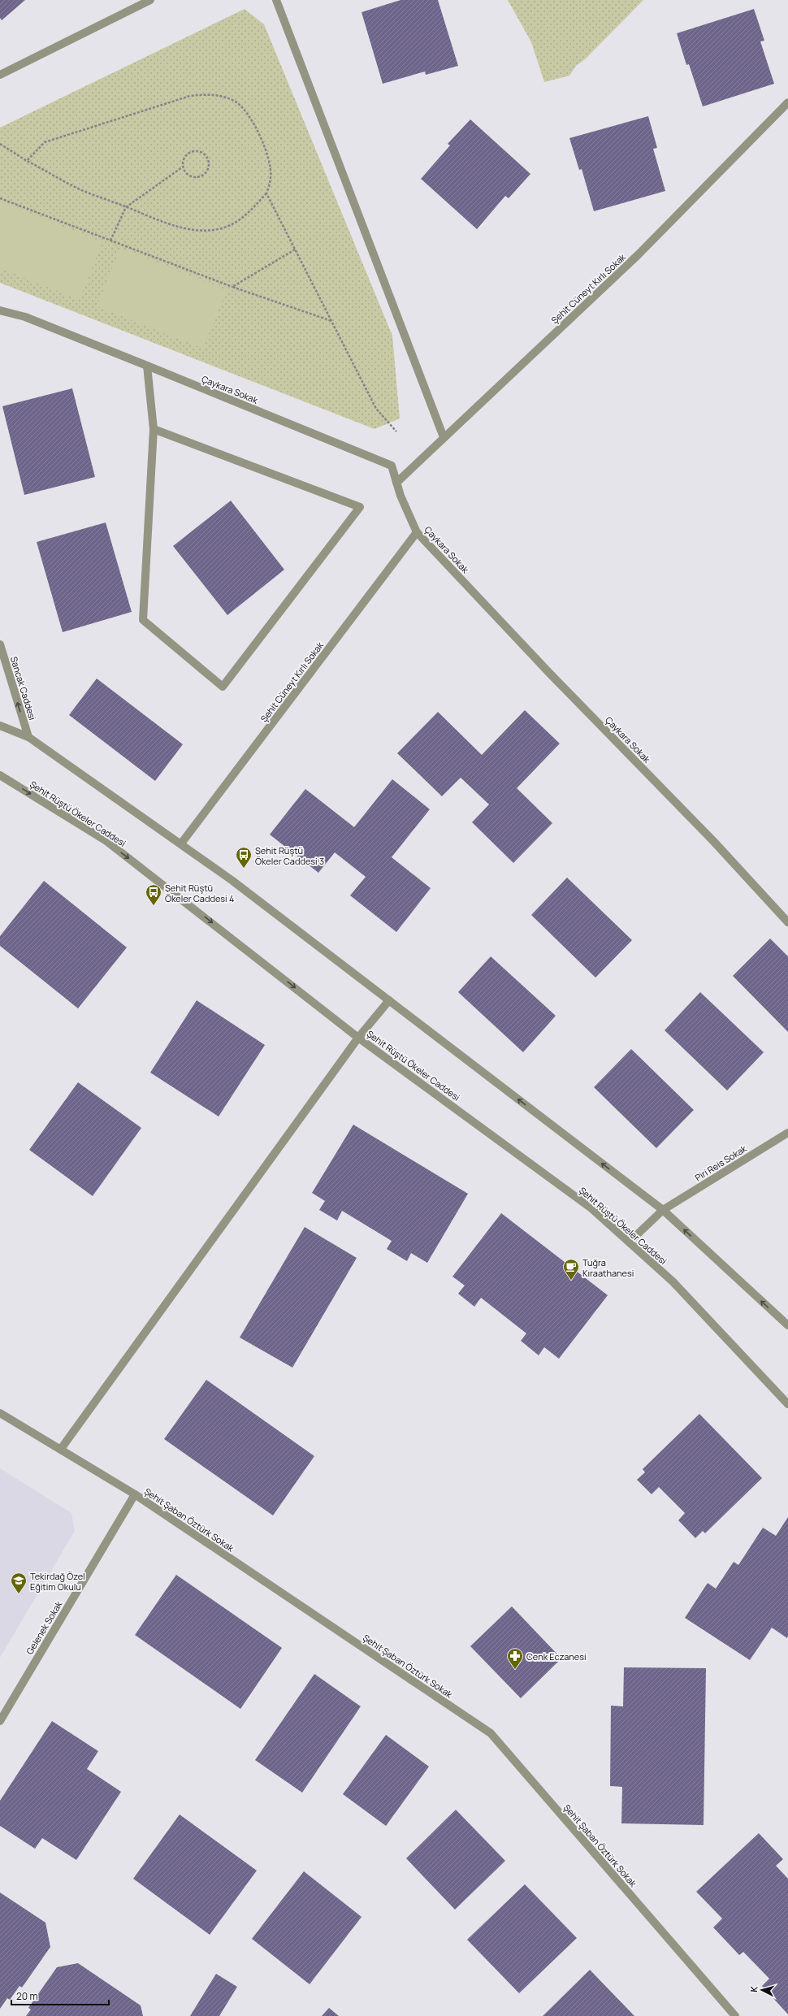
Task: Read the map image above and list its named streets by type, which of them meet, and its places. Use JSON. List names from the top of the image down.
{
  "streets": {
    "street": [
      "Şehit Cüneyt Kırlı Sokak",
      "Çaykara Sokak",
      "Sancak Caddesi",
      "Şehit Rüştü Ökeler Caddesi",
      "Piri Reis Sokak",
      "Şehit Şaban Öztürk Sokak",
      "Gelenek Sokak"
    ]
  },
  "crossings": [
    ["Şehit Cüneyt Kırlı Sokak", "Çaykara Sokak"],
    ["Şehit Rüştü Ökeler Caddesi", "Piri Reis Sokak"],
    ["Şehit Şaban Öztürk Sokak", "Gelenek Sokak"]
  ],
  "one_way": ["Sancak Caddesi"],
  "places": {
    "bus stop": ["Şehit Rüştü Ökeler Caddesi 3", "Şehit Rüştü Ökeler Caddesi 4"],
    "cafe": ["Tuğra Kıraathanesi"],
    "school or university": ["Tekirdağ Özel Eğitim Okulu"],
    "pharmacy": ["Cenk Eczanesi"]
  },
  "scale_bar": "20 m",
  "north": "left"
}
